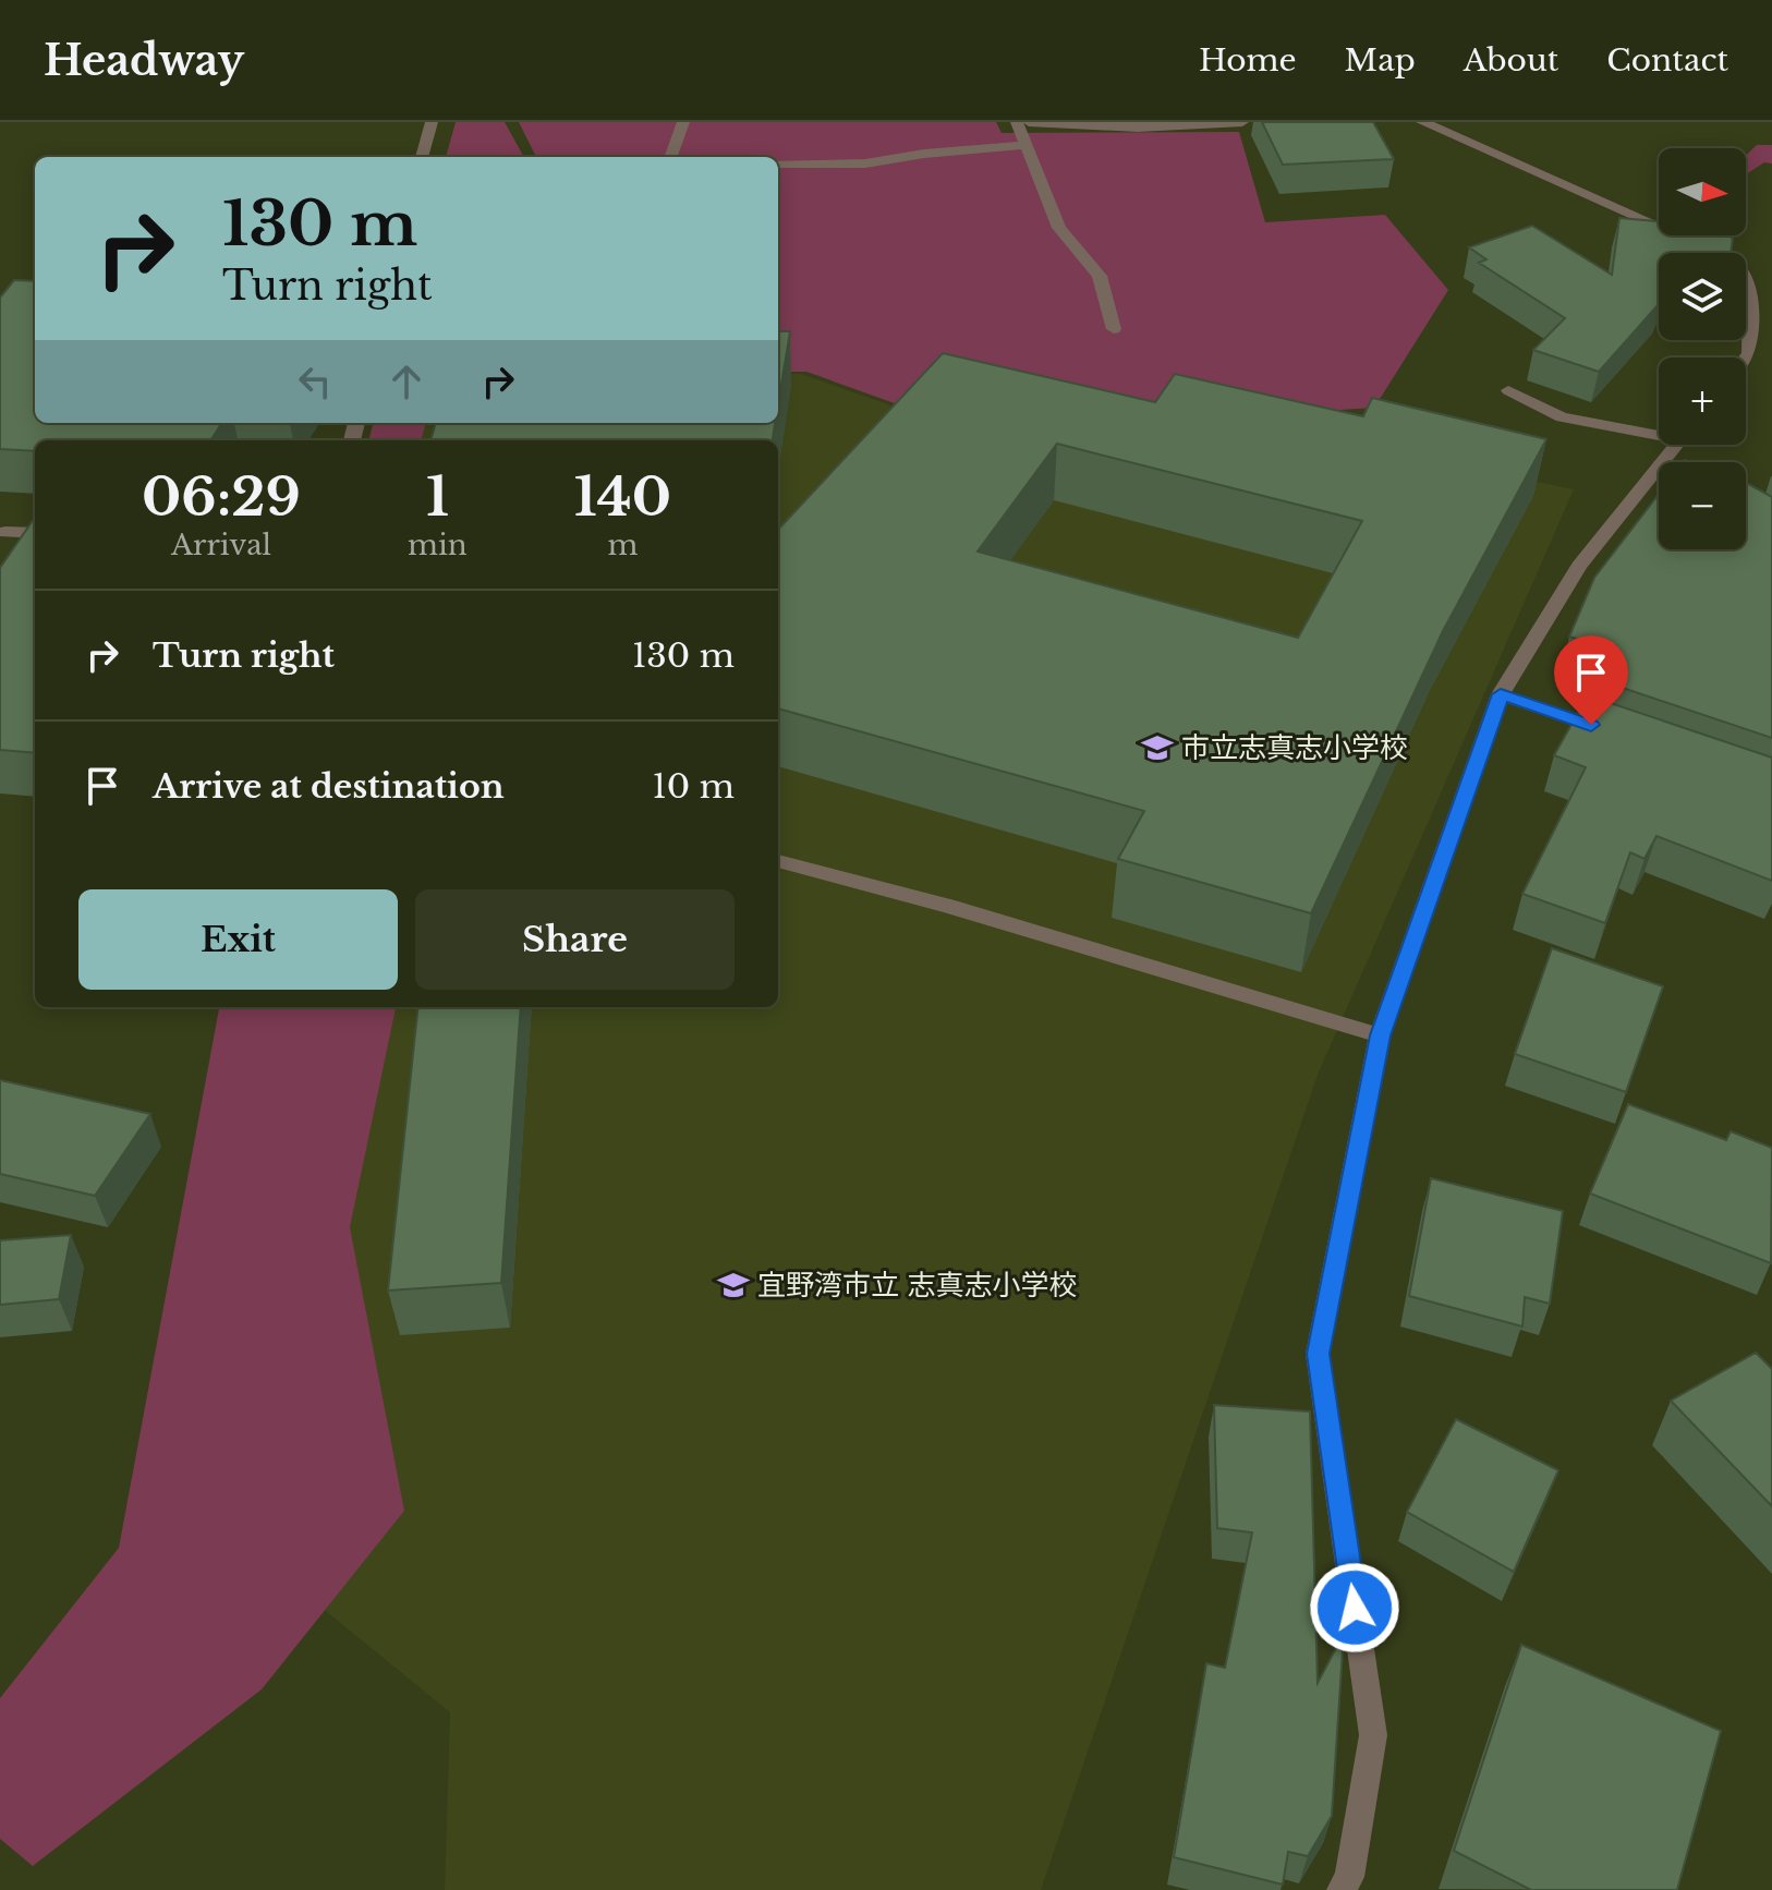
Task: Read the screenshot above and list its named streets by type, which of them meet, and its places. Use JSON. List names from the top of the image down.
{
  "places": {
    "school or university": ["市立志真志小学校", "宜野湾市立 志真志小学校"]
  },
  "north": "right",
  "page": {
    "header": "Headway",
    "nav": [
      "Home",
      "Map",
      "About",
      "Contact"
    ],
    "map_buttons": ["+", "−"],
    "turn": ["130 m", "Turn right"],
    "eta": [
      "06:29",
      "Arrival",
      "1",
      "min",
      "140",
      "m"
    ],
    "list": [
      {
        "name": "Turn right",
        "value": "130 m"
      },
      {
        "name": "Arrive at destination",
        "value": "10 m"
      }
    ],
    "buttons": ["Exit", "Share"]
  }
}
